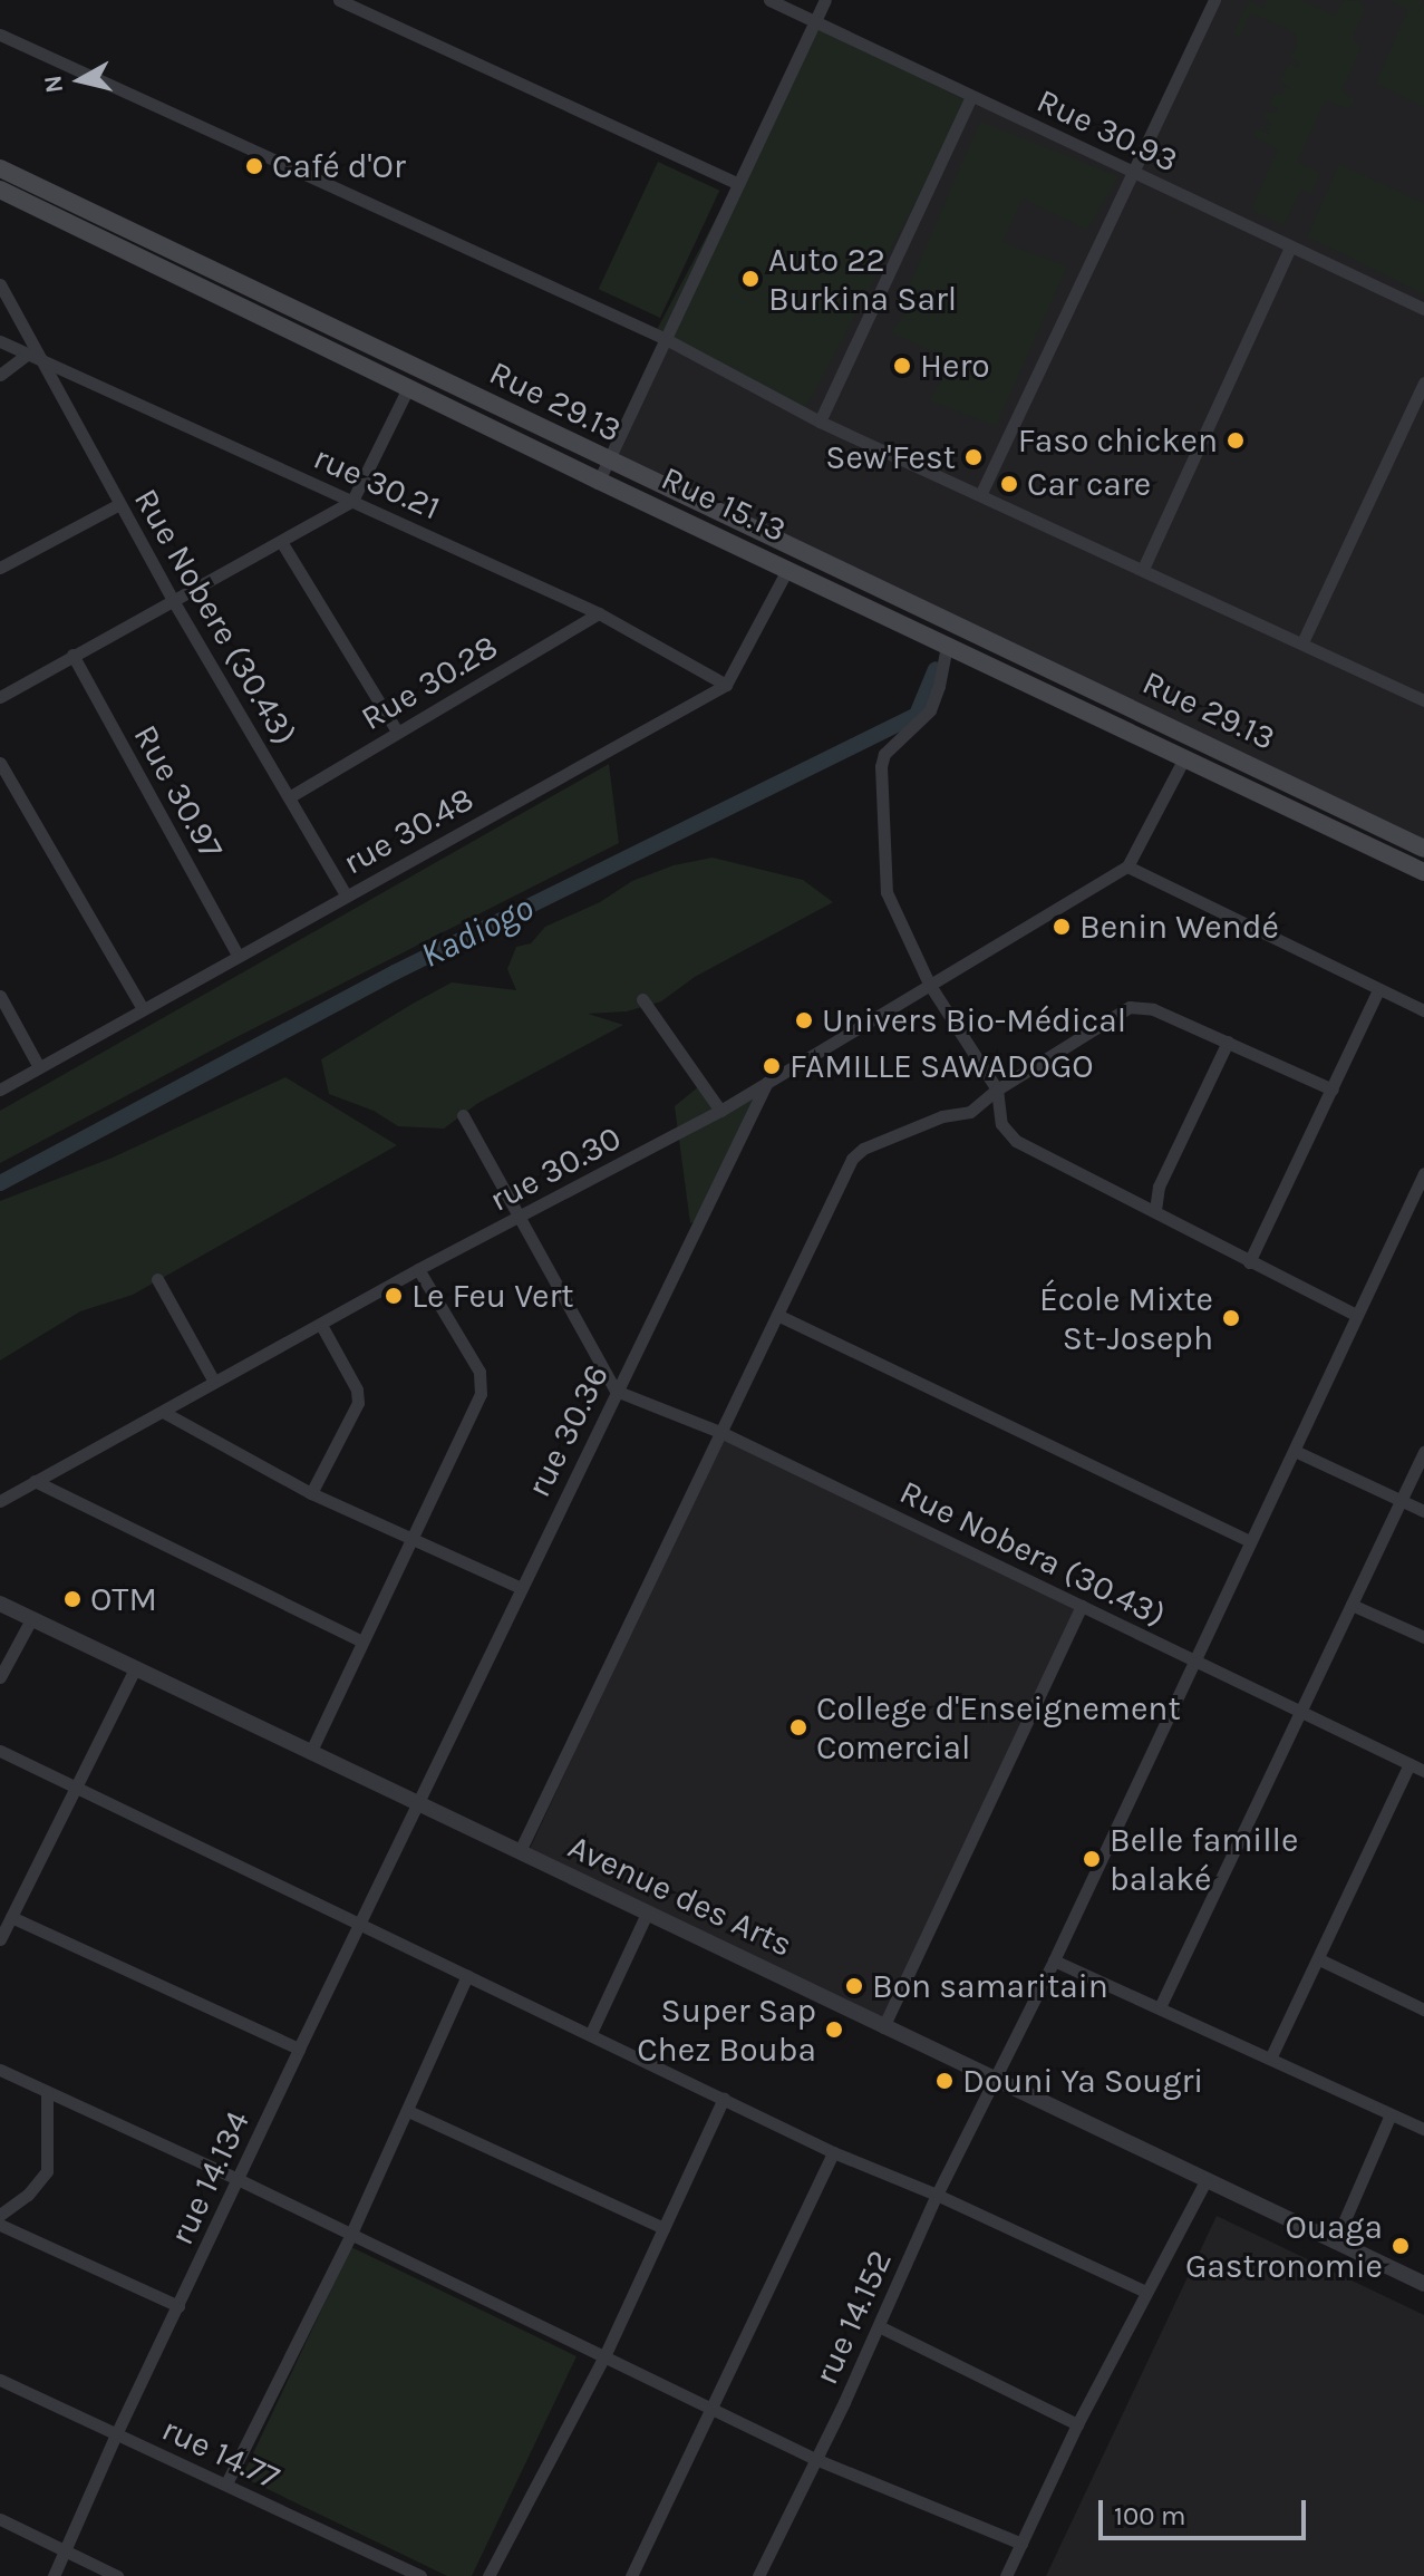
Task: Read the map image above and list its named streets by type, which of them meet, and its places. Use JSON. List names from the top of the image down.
{
  "streets": {
    "main road": ["Rue 29.13", "Rue 15.13"],
    "street": [
      "Rue 30.93",
      "rue 30.21",
      "Rue Nobere (30.43)",
      "Rue 30.28",
      "Rue 30.97",
      "rue 30.48",
      "rue 30.30",
      "rue 30.36",
      "Rue Nobera (30.43)",
      "Avenue des Arts",
      "rue 14.134",
      "rue 14.152",
      "rue 14.77"
    ]
  },
  "crossings": [
    ["rue 30.21", "Rue Nobere (30.43)"],
    ["rue 30.21", "Rue 30.28"],
    ["rue 30.21", "rue 30.48"],
    ["Rue Nobere (30.43)", "Rue 30.28"],
    ["Rue Nobere (30.43)", "rue 30.48"],
    ["Rue 30.97", "rue 30.48"],
    ["rue 30.30", "rue 30.36"],
    ["rue 30.36", "Rue Nobera (30.43)"],
    ["rue 30.36", "Avenue des Arts"],
    ["rue 30.36", "rue 14.134"],
    ["Rue Nobera (30.43)", "rue 14.152"],
    ["Avenue des Arts", "rue 14.134"],
    ["Avenue des Arts", "rue 14.152"],
    ["rue 14.134", "rue 14.77"]
  ],
  "water": ["Kadiogo"],
  "places": [
    "Café d'Or",
    "Auto 22 Burkina Sarl",
    "Hero",
    "Faso chicken",
    "Sew'Fest",
    "Car care",
    "Benin Wendé",
    "Univers Bio-Médical",
    "FAMILLE SAWADOGO",
    "Le Feu Vert",
    "École Mixte St-Joseph",
    "OTM",
    "College d'Enseignement Comercial",
    "Belle famille balaké",
    "Bon samaritain",
    "Super Sap Chez Bouba",
    "Douni Ya Sougri",
    "Ouaga Gastronomie"
  ],
  "scale_bar": "100 m",
  "north": "left"
}
